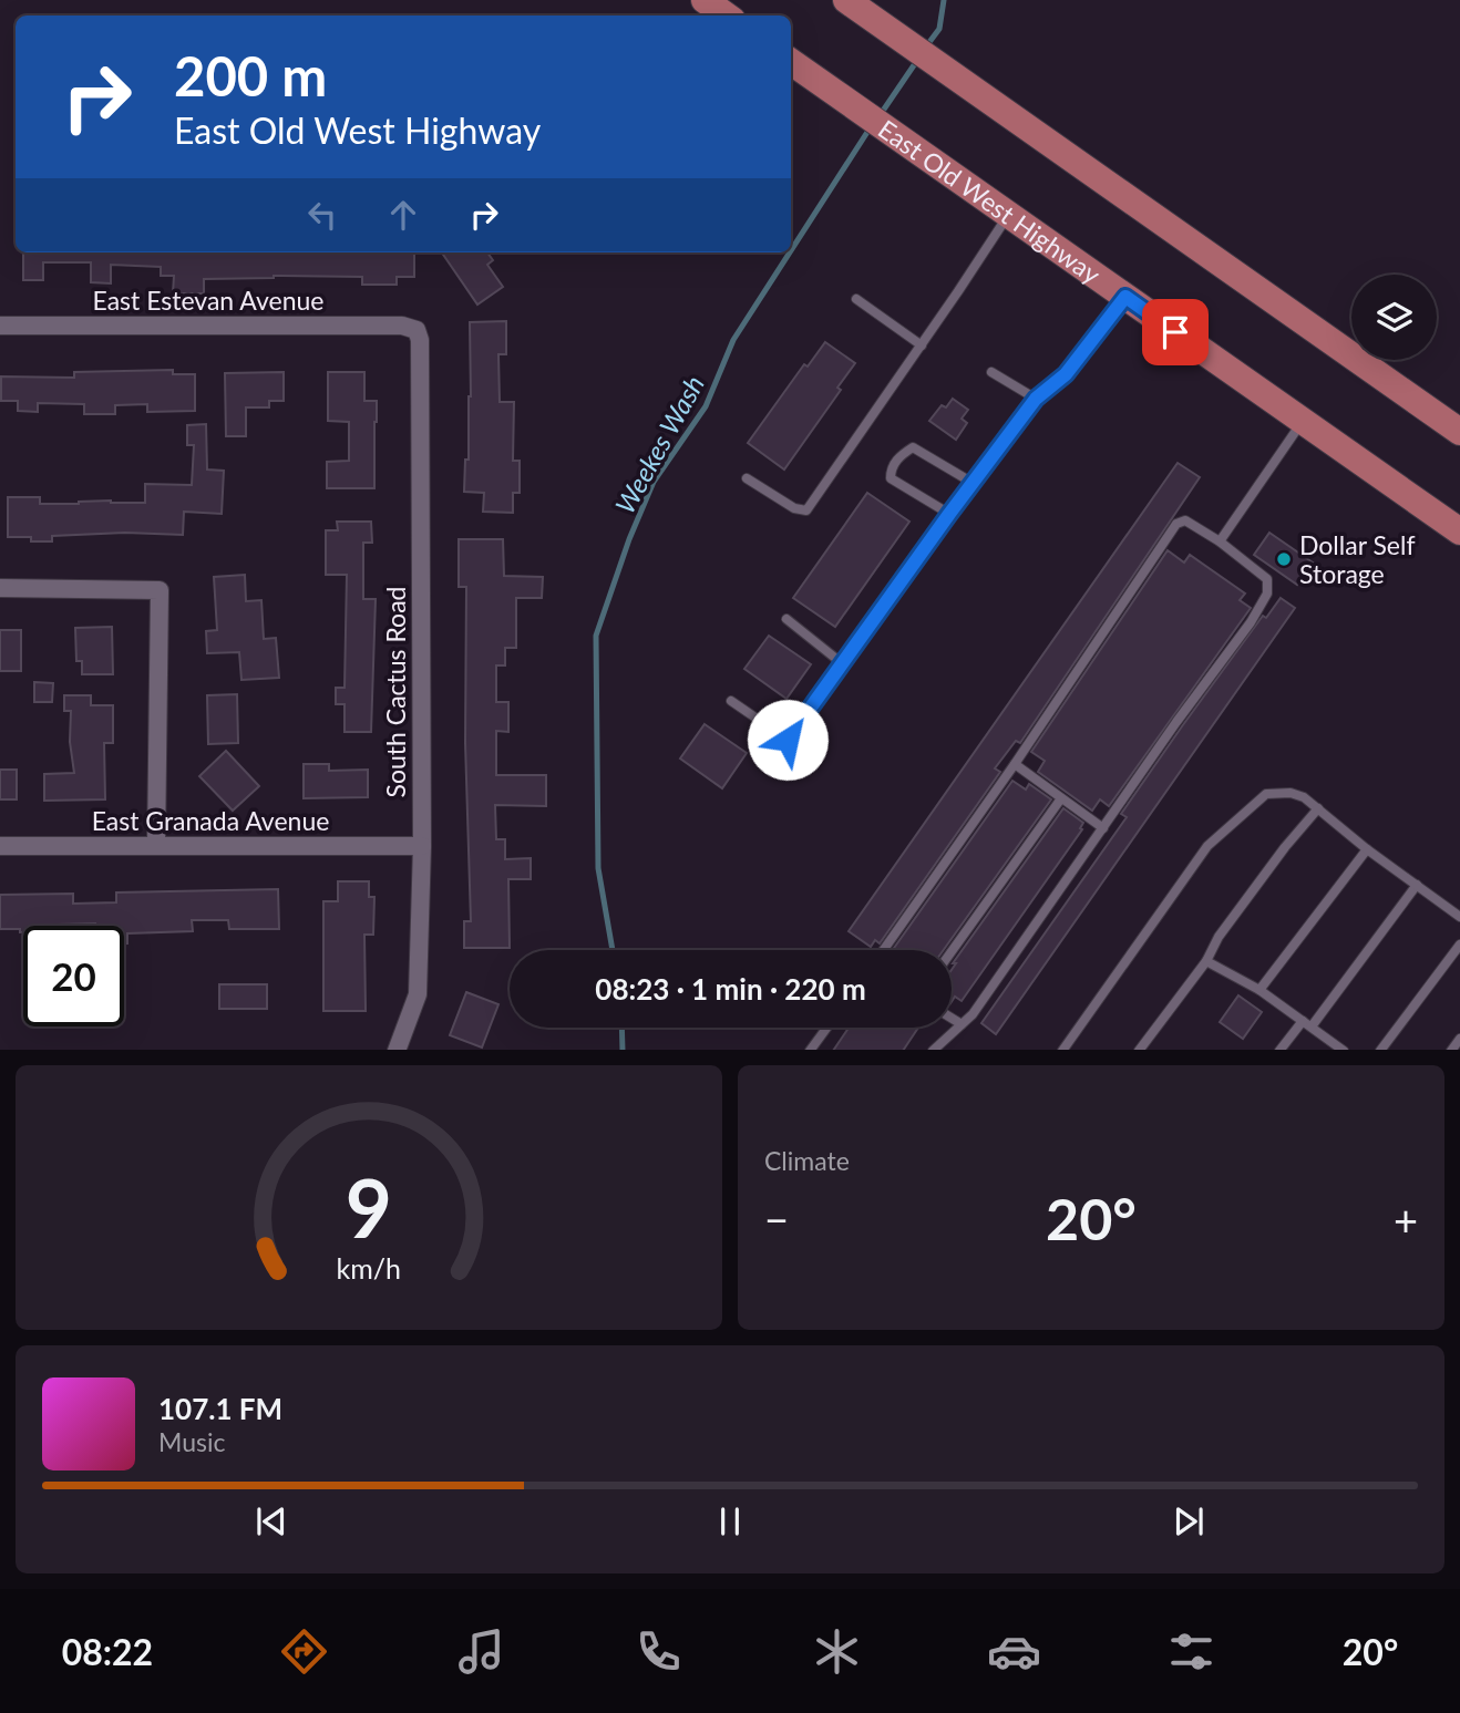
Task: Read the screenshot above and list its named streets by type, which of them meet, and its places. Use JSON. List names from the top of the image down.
{
  "streets": {
    "main road": ["East Old West Highway"],
    "street": ["East Estevan Avenue", "South Cactus Road", "East Granada Avenue"]
  },
  "crossings": [
    ["East Estevan Avenue", "South Cactus Road"],
    ["South Cactus Road", "East Granada Avenue"]
  ],
  "water": ["Weekes Wash"],
  "places": ["Dollar Self Storage"],
  "page": {
    "turn": ["200 m", "East Old West Highway"],
    "limit": "20",
    "trip": "08:23 · 1 min · 220 m",
    "tile": "Climate",
    "heat": ["−", "20°", "+"],
    "song": ["107.1 FM", "Music"],
    "tabs": ["08:22", "20°"],
    "gauge": ["9", "km/h"]
  }
}
